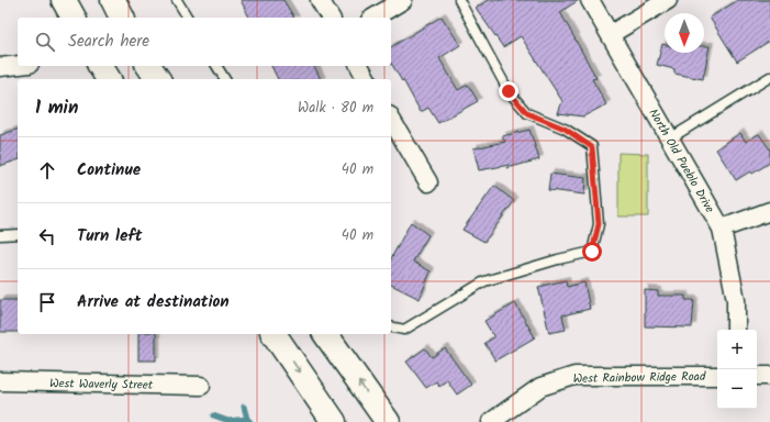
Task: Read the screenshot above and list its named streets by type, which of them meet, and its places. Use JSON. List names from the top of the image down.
{
  "streets": {
    "street": ["North Old Pueblo Drive", "West Rainbow Ridge Road", "West Waverly Street"]
  },
  "north": "bottom",
  "page": {
    "search": "Search here",
    "heading": ["1 min", "Walk · 80 m"],
    "list": [
      ["Continue", "40 m"],
      ["Turn left", "40 m"],
      "Arrive at destination"
    ],
    "map_buttons": ["+", "−"]
  }
}
